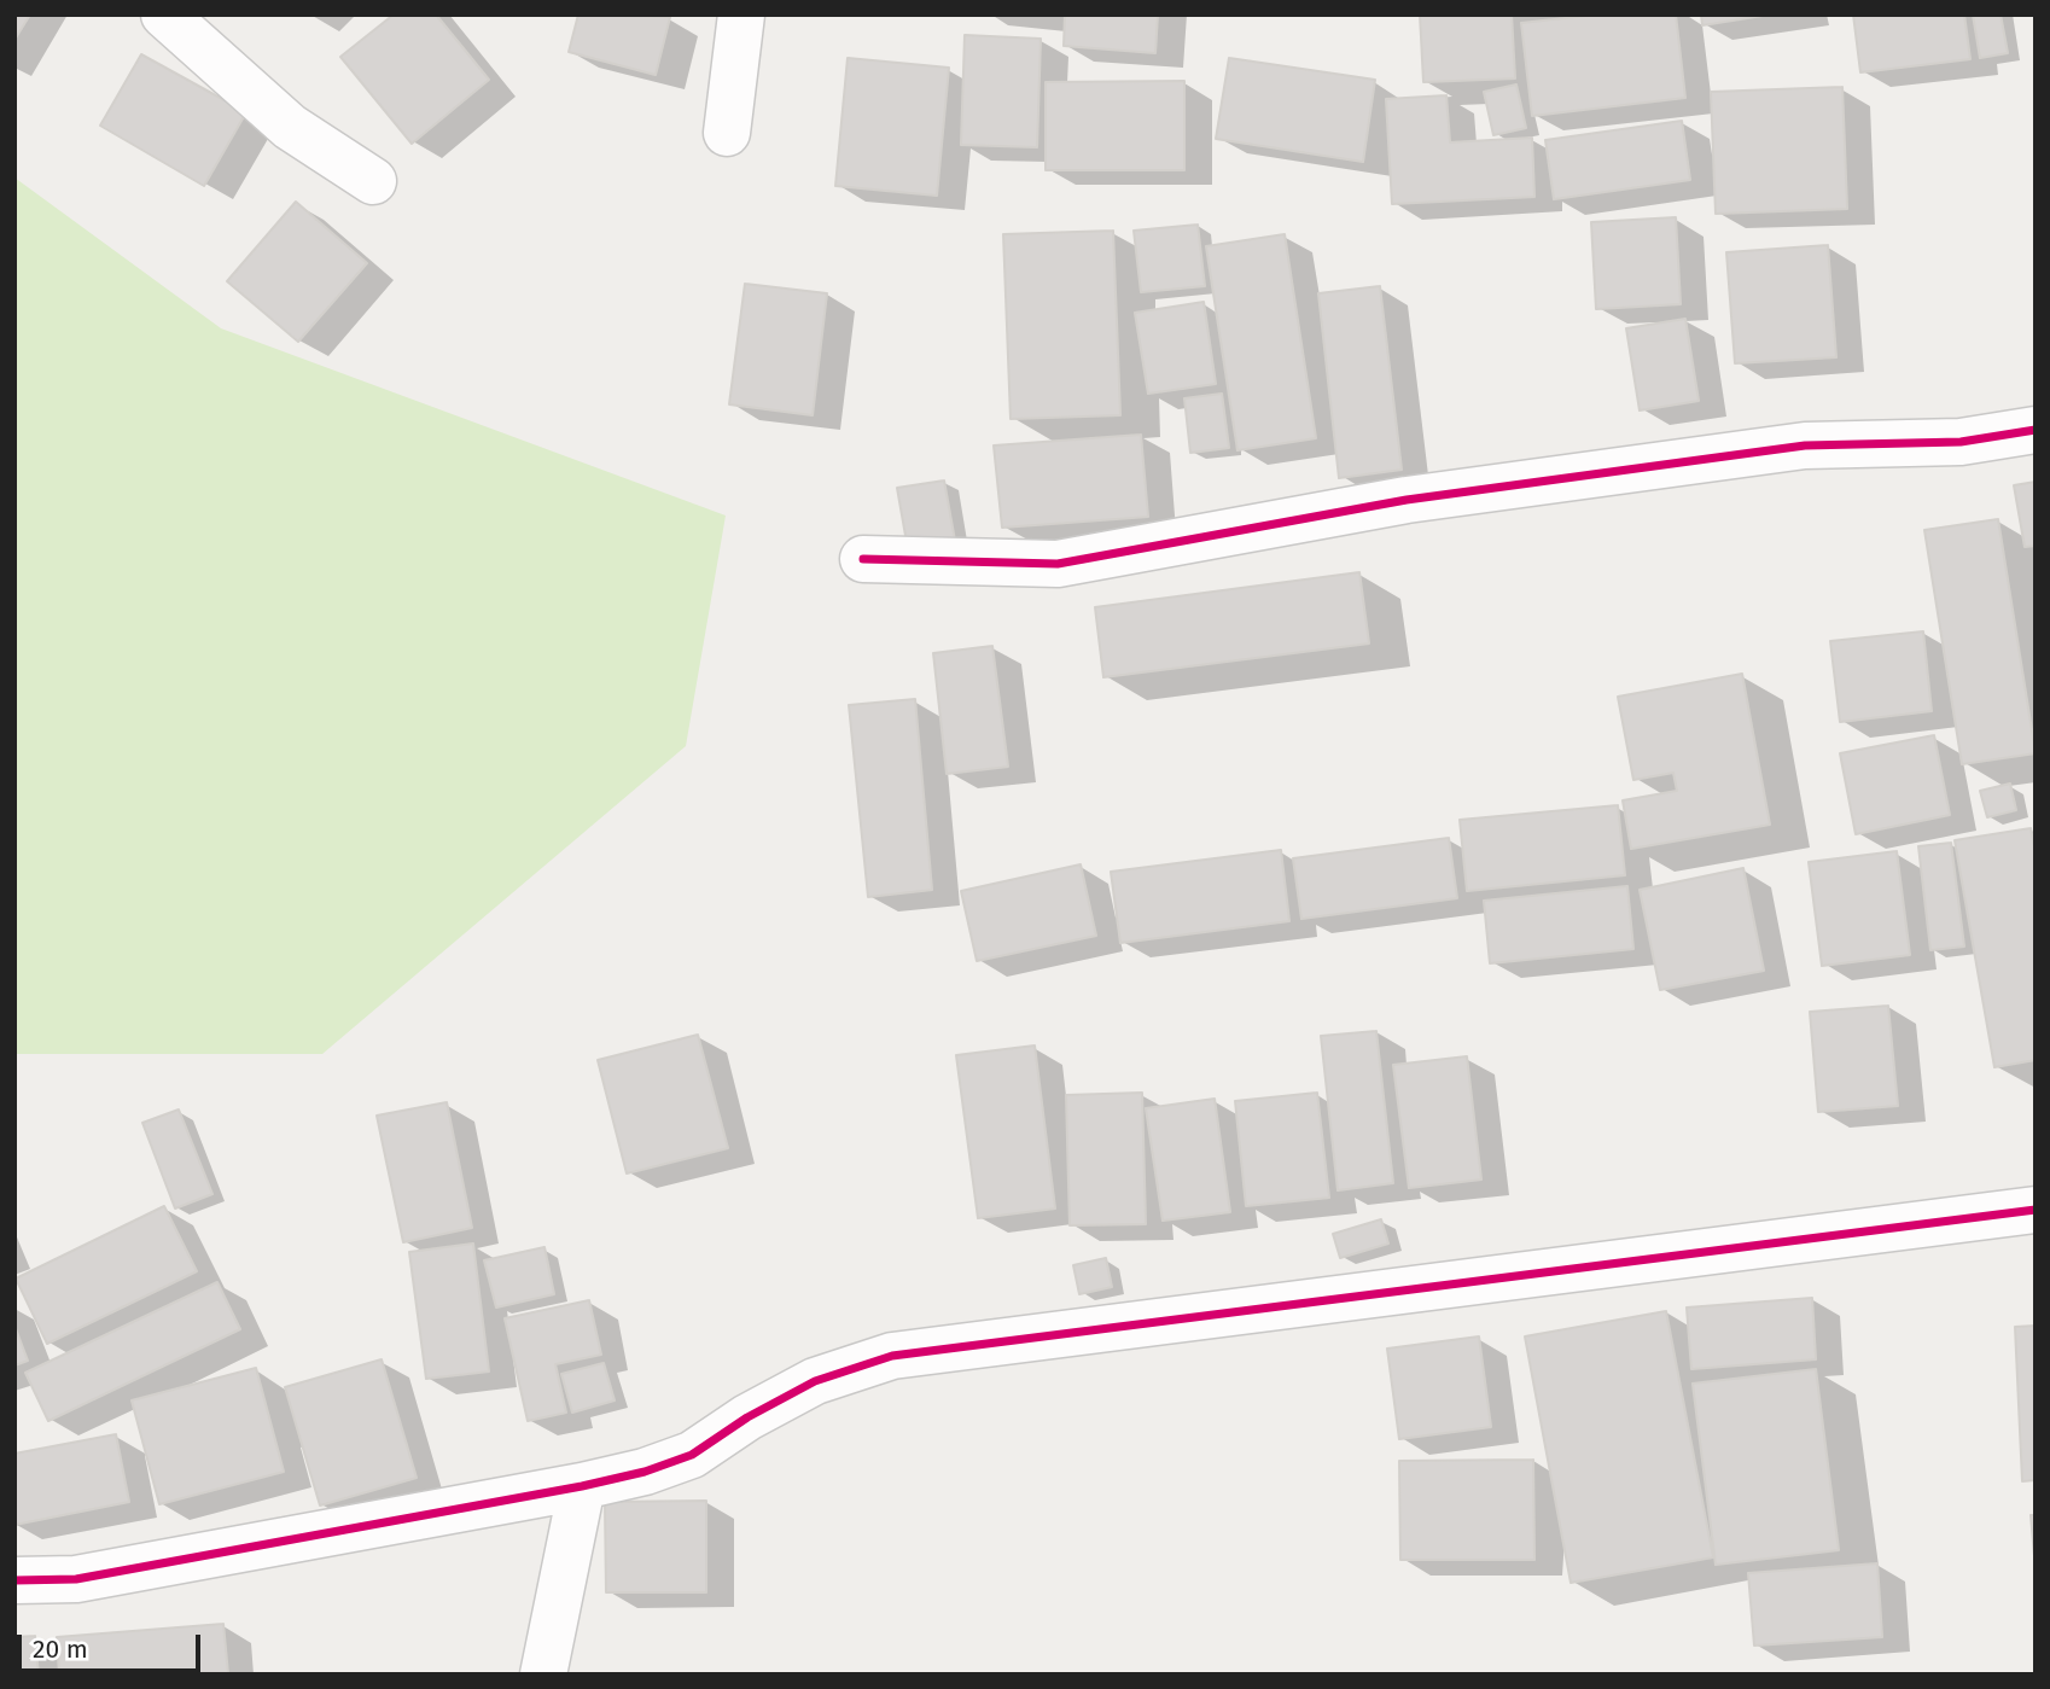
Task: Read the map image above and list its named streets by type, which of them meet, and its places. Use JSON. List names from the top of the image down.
{
  "scale_bar": "20 m"
}
